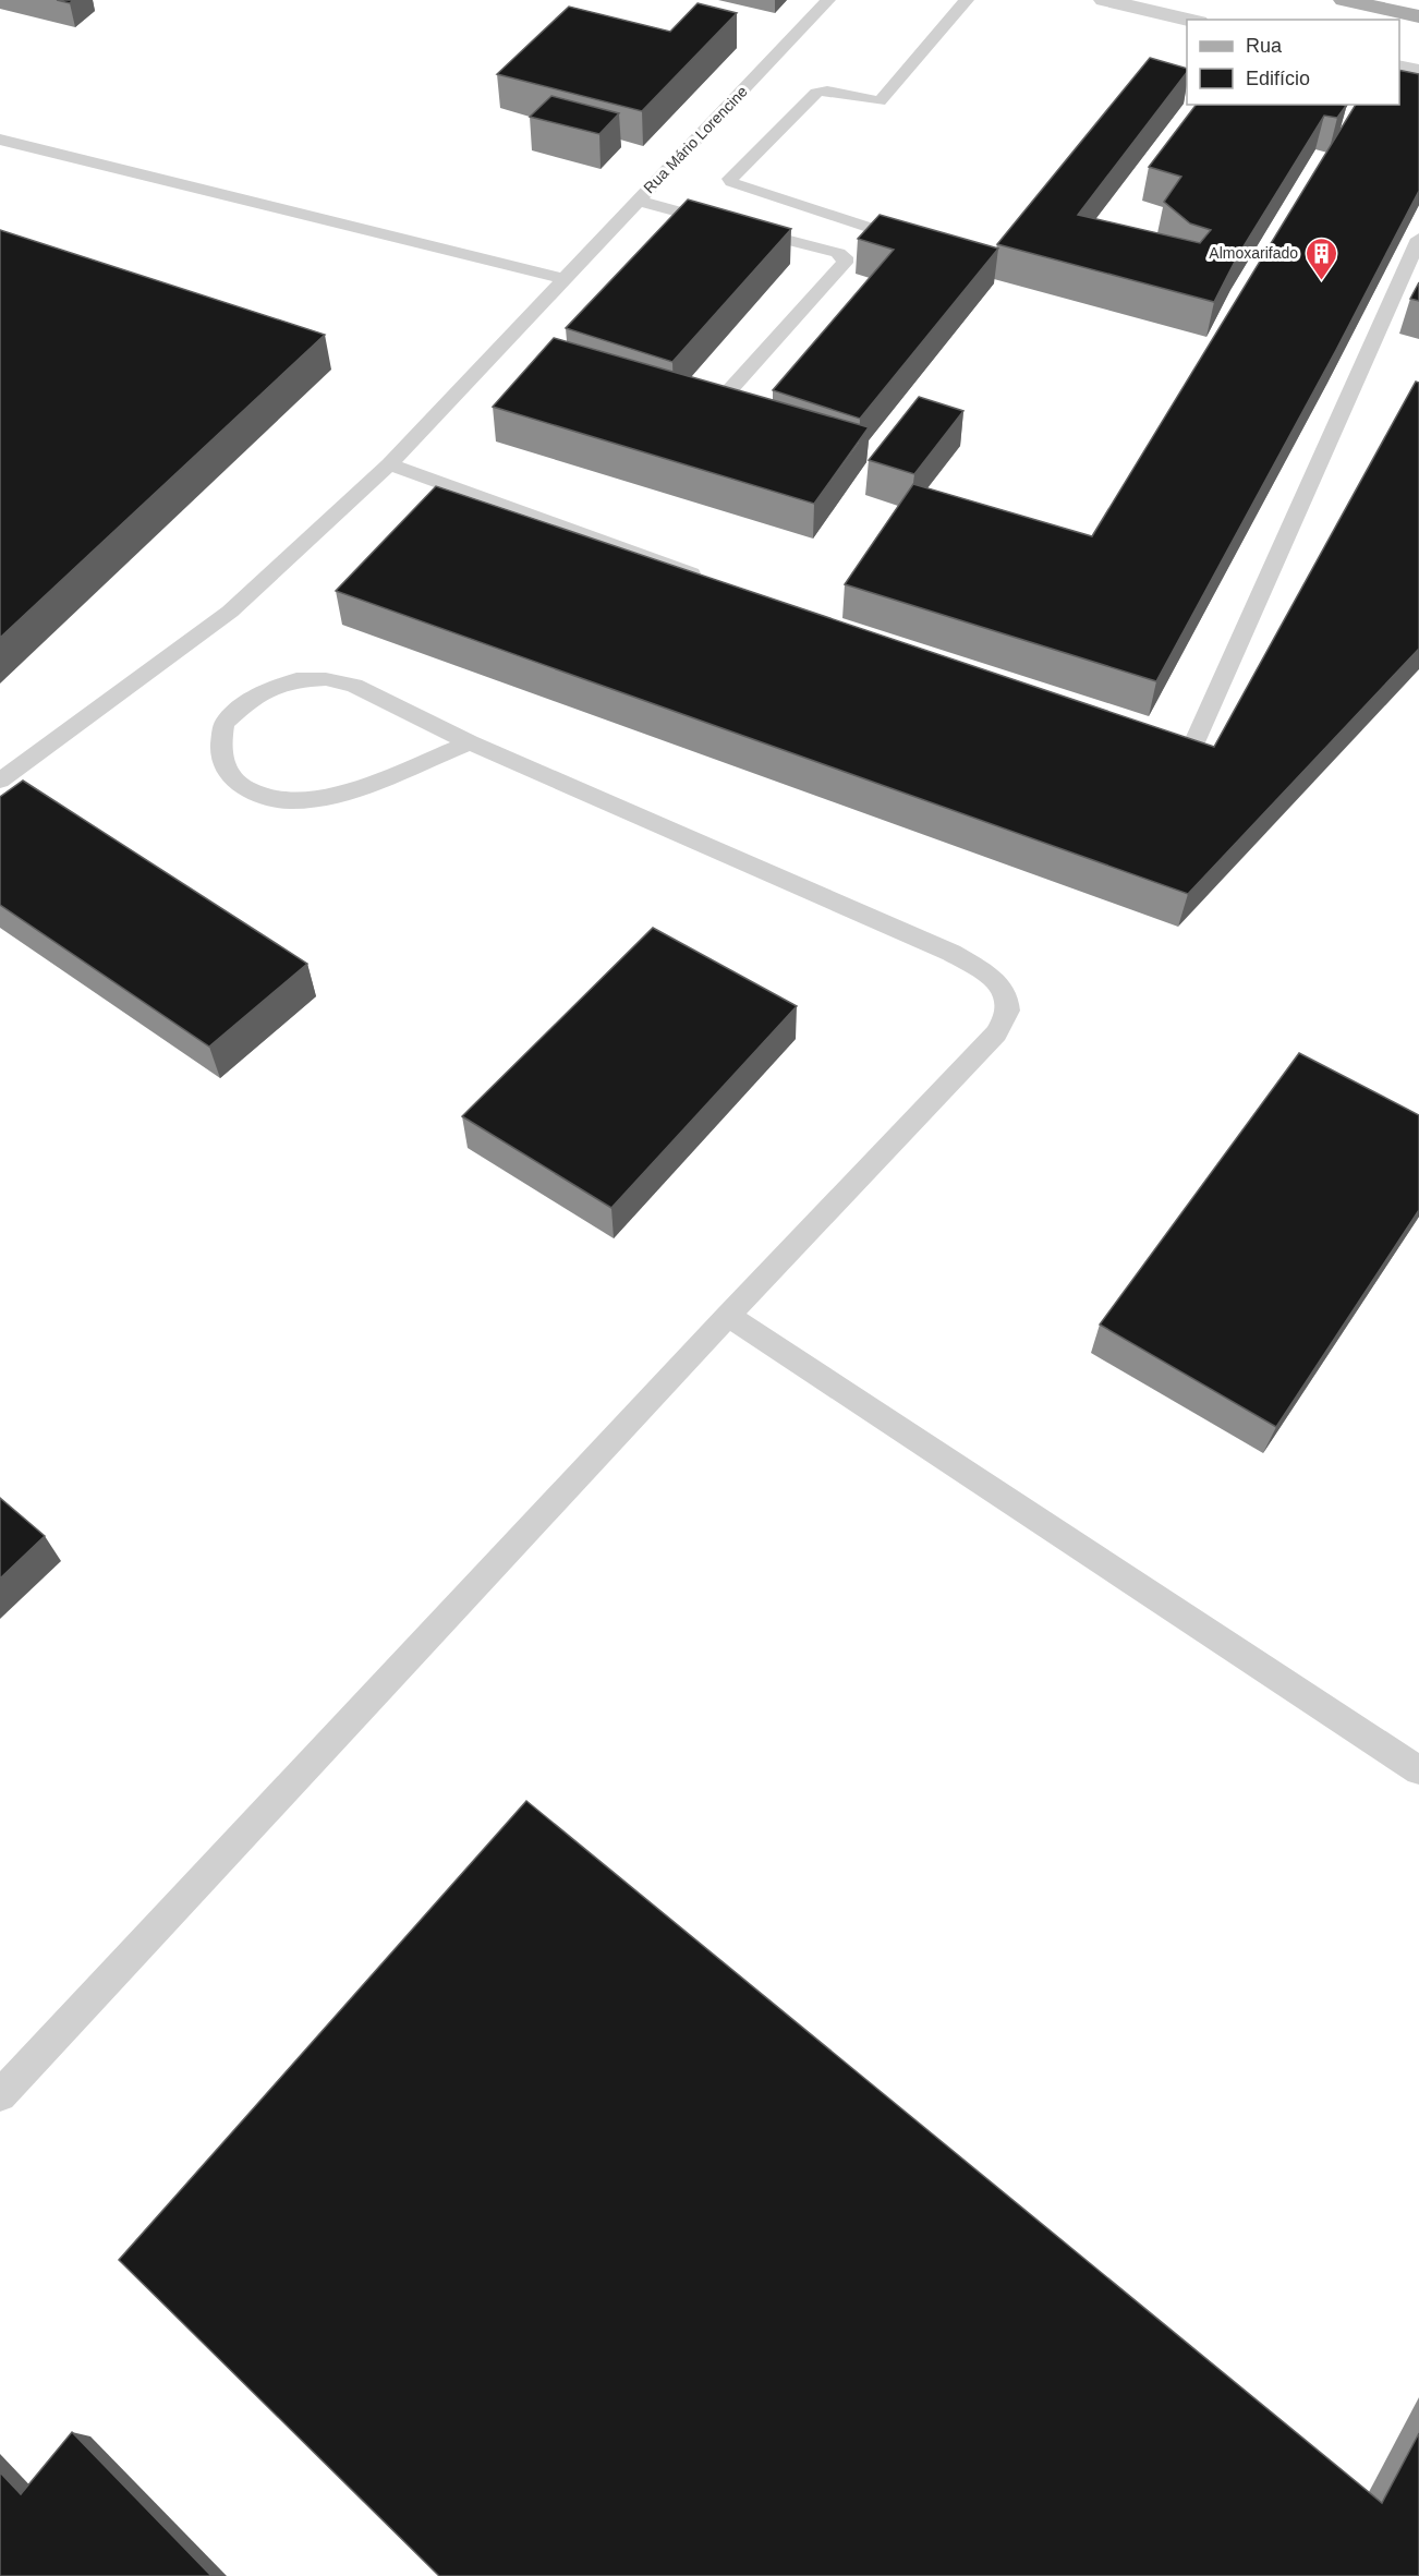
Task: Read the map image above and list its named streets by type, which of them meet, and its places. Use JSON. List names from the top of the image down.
{
  "streets": {
    "lane": ["Rua Mário Lorencine"]
  },
  "places": {
    "building": ["Almoxarifado"]
  },
  "legend": ["Rua", "Edifício"]
}
